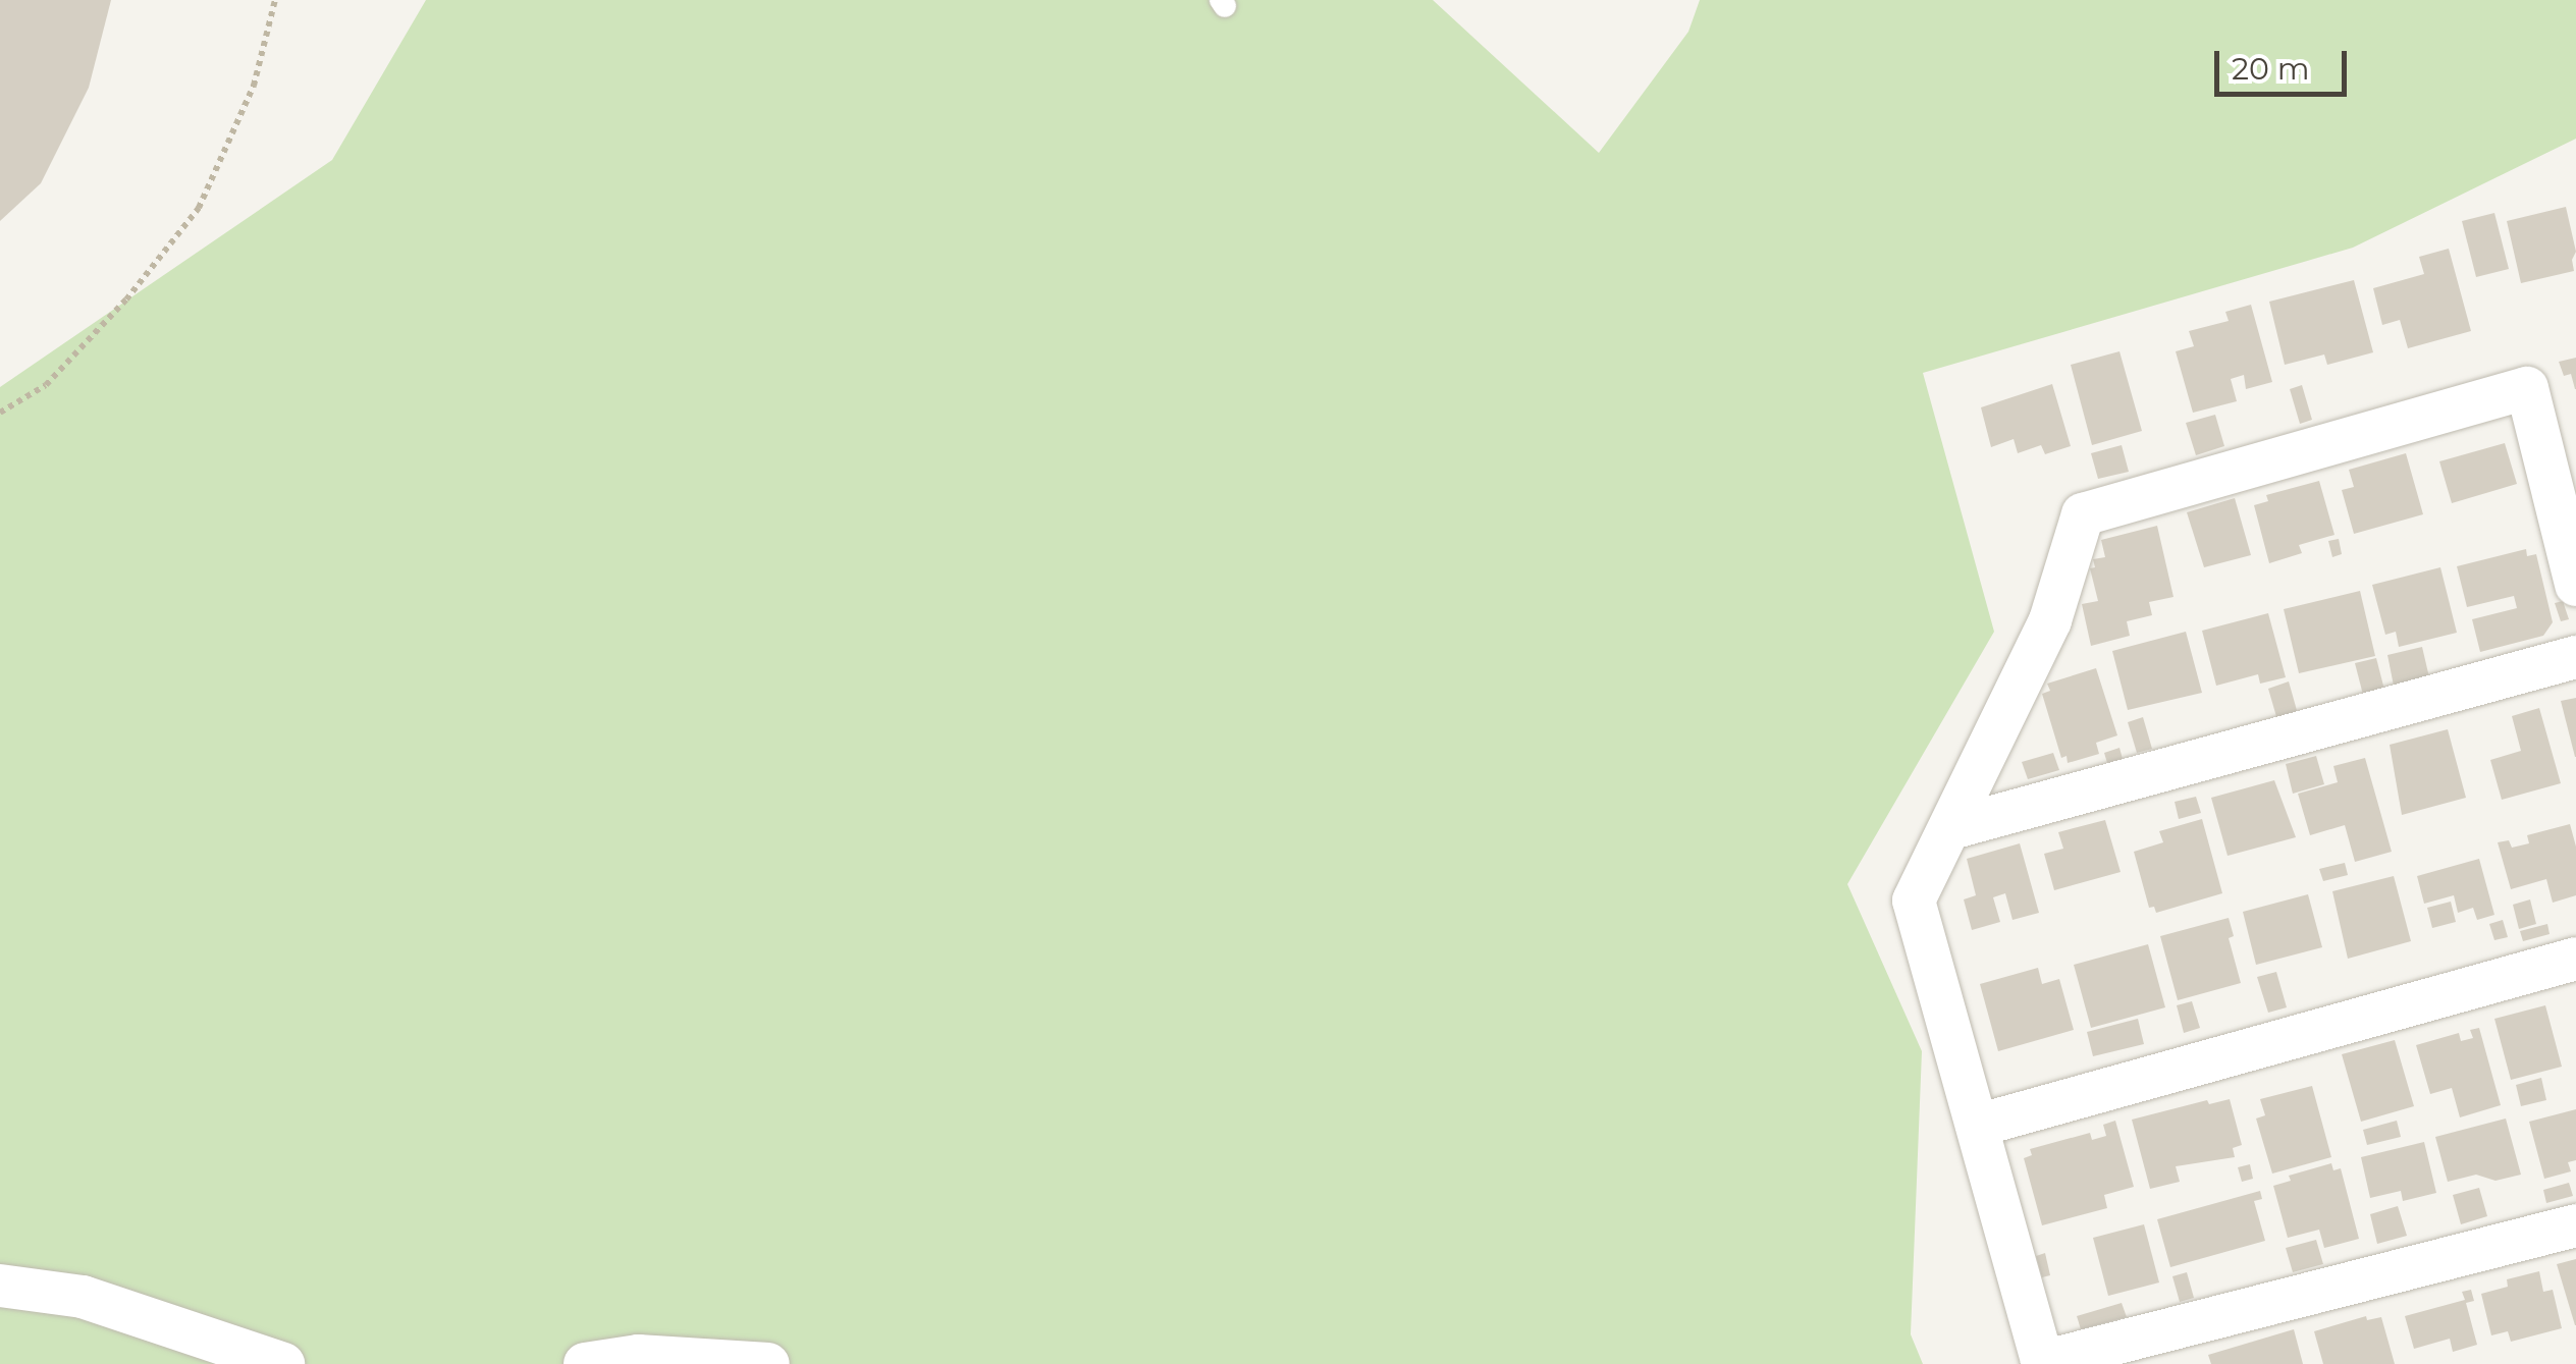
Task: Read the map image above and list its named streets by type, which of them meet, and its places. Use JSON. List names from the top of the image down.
{
  "scale_bar": "20 m"
}
